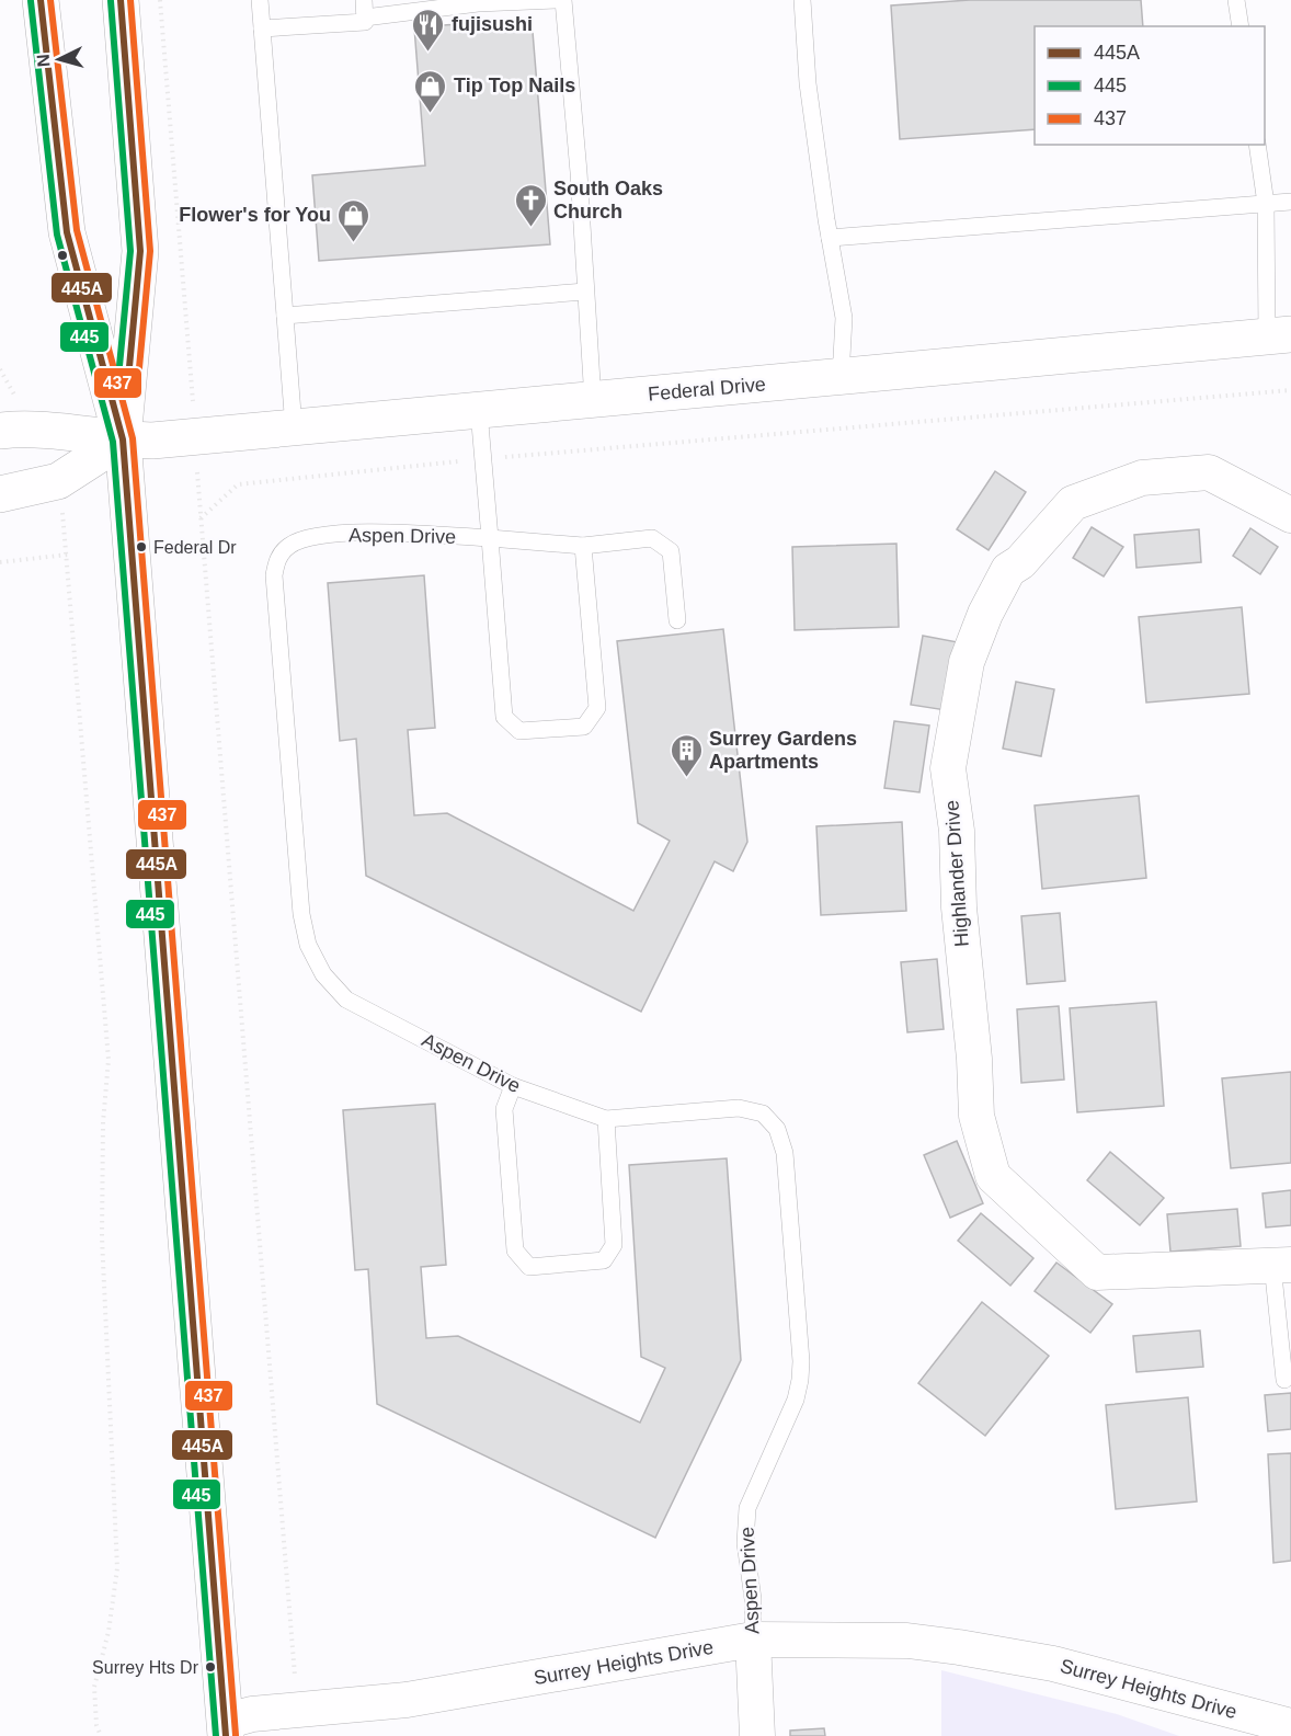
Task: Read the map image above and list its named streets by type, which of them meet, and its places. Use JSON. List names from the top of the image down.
{
  "streets": {
    "main road": ["Federal Drive"],
    "street": ["Aspen Drive", "Highlander Drive", "Surrey Heights Drive"]
  },
  "crossings": [
    ["Aspen Drive", "Surrey Heights Drive"]
  ],
  "places": {
    "restaurant": ["fujisushi"],
    "shop": ["Tip Top Nails", "Flower's for You"],
    "church": ["South Oaks Church"],
    "other": ["Federal Dr", "Surrey Hts Dr"],
    "building": ["Surrey Gardens Apartments"]
  },
  "lines": ["transit line 445A", "transit line 437", "transit line 445"],
  "legend": ["445A", "445", "437"],
  "north": "left"
}
